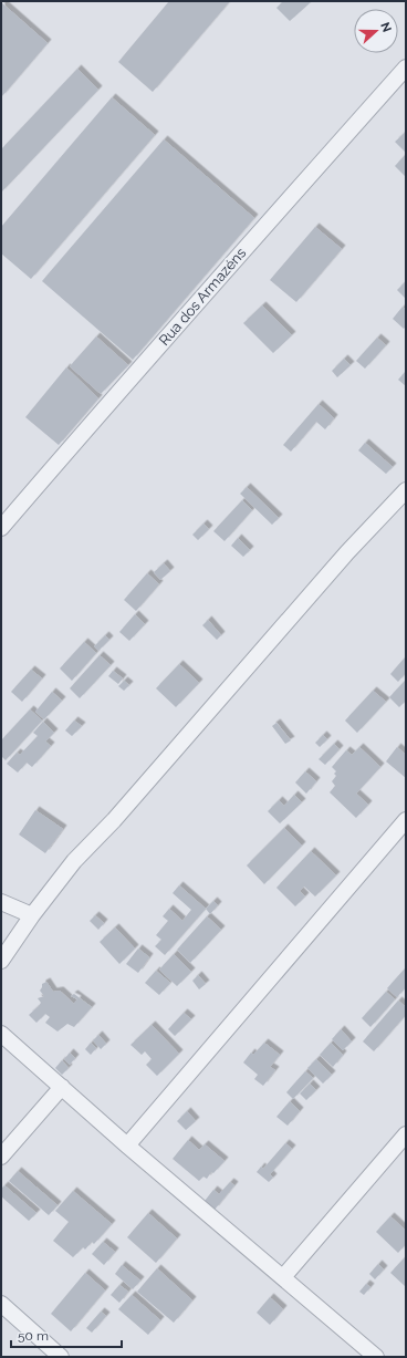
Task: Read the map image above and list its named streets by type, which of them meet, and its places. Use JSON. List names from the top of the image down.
{
  "streets": {
    "street": ["Rua dos Armazéns"]
  },
  "scale_bar": "50 m",
  "north": "right"
}
